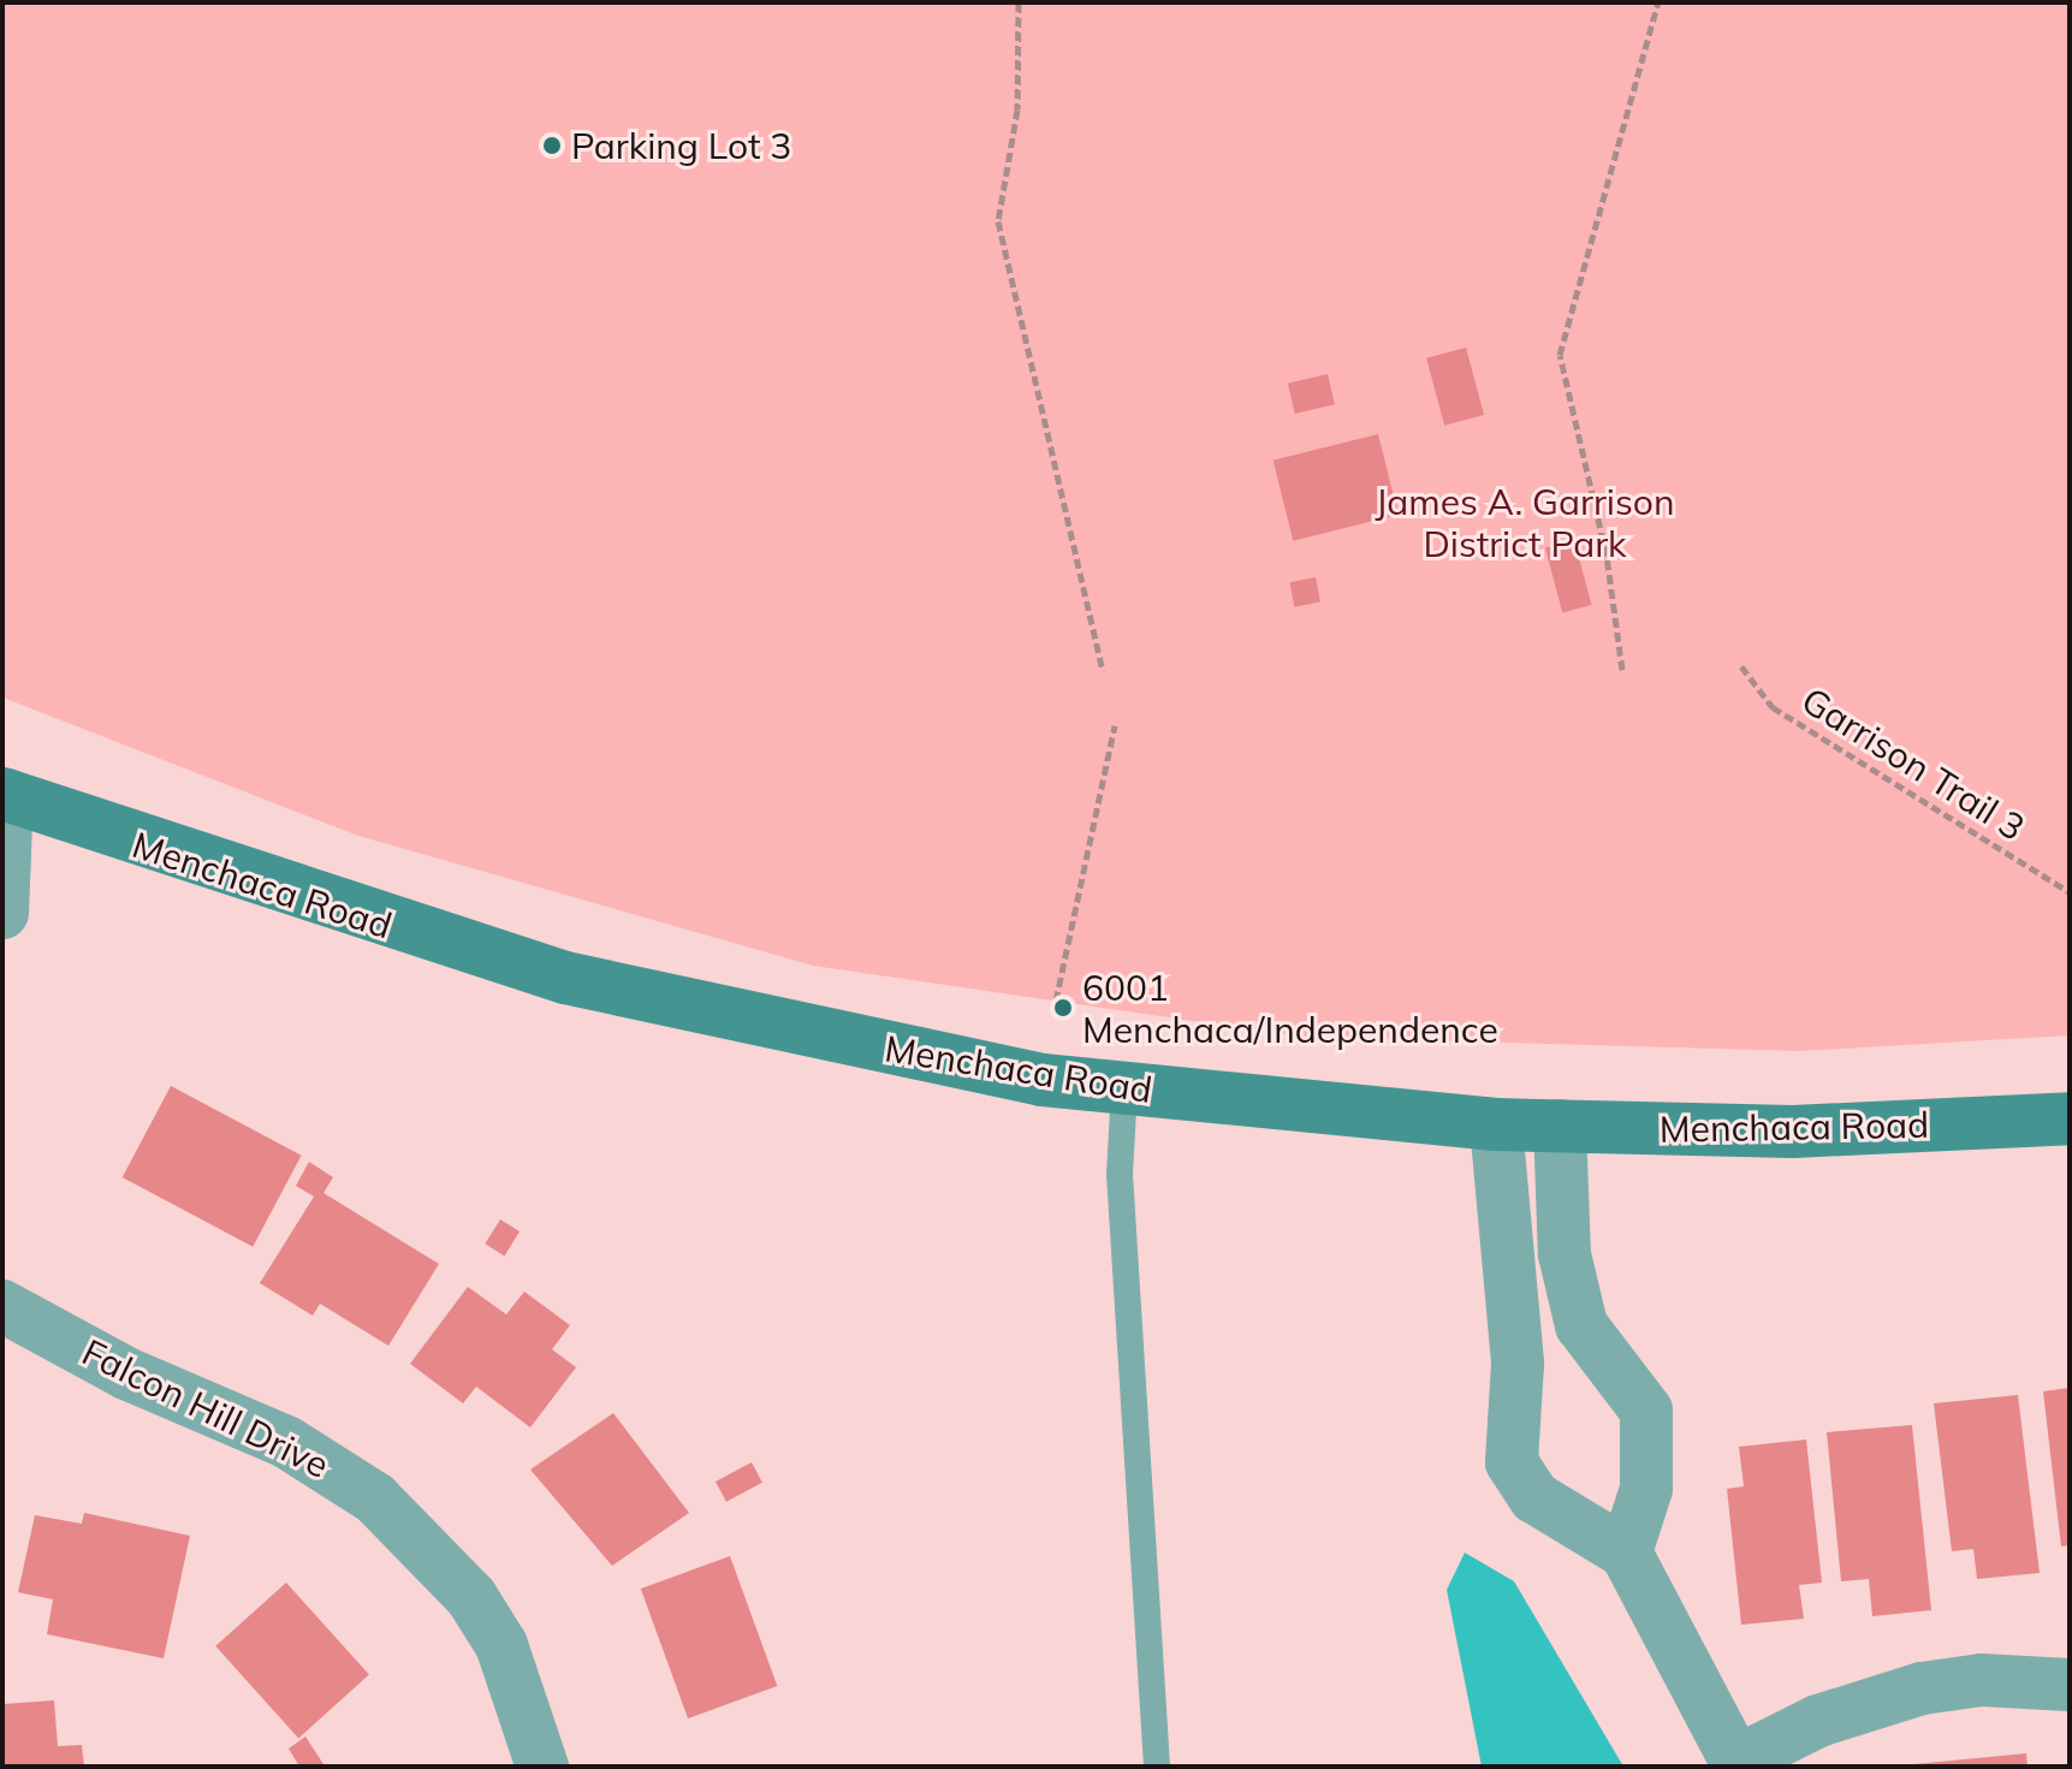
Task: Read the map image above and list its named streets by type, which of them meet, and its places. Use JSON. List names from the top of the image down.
{
  "streets": {
    "main road": ["Menchaca Road"],
    "street": ["Falcon Hill Drive"],
    "path": ["Garrison Trail 3"]
  },
  "parks": ["James A. Garrison District Park"],
  "places": ["Parking Lot 3", "6001 Menchaca/Independence"]
}
